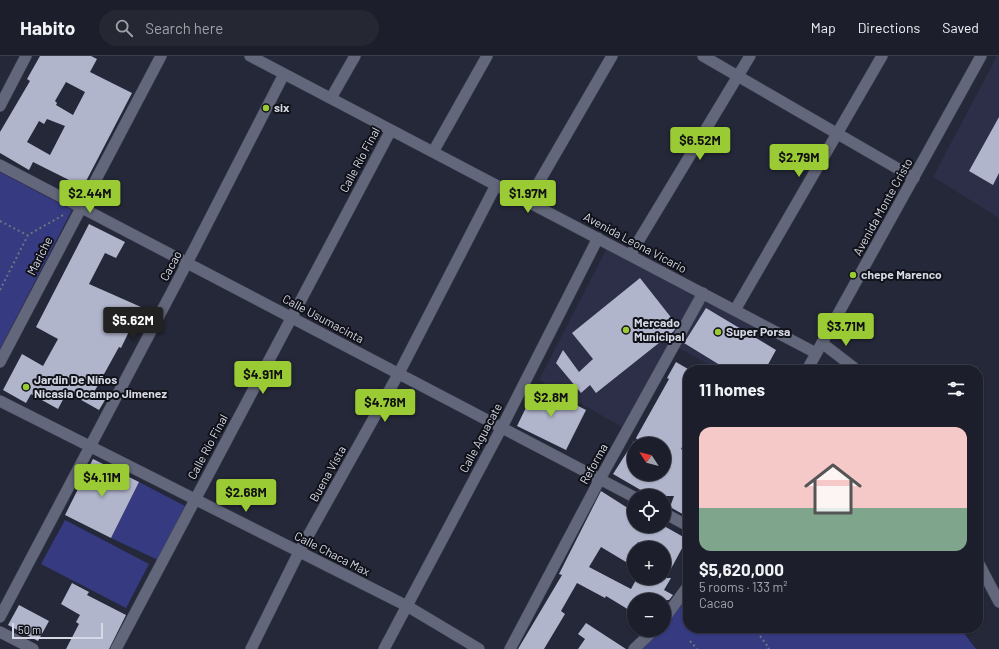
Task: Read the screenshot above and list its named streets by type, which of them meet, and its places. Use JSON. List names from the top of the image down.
{
  "streets": {
    "street": [
      "Calle Río Final",
      "Avenida Monte Cristo",
      "Avenida Leona Vicario",
      "Mariche",
      "Cacao",
      "Calle Usumacinta",
      "Calle Aguacate",
      "Reforma",
      "Buena Vista",
      "Calle Chaca Max"
    ]
  },
  "crossings": [
    ["Calle Río Final", "Avenida Leona Vicario"],
    ["Calle Río Final", "Calle Usumacinta"],
    ["Calle Río Final", "Calle Chaca Max"],
    ["Avenida Monte Cristo", "Avenida Leona Vicario"],
    ["Avenida Leona Vicario", "Cacao"],
    ["Avenida Leona Vicario", "Calle Aguacate"],
    ["Avenida Leona Vicario", "Reforma"],
    ["Avenida Leona Vicario", "Buena Vista"],
    ["Mariche", "Calle Usumacinta"],
    ["Cacao", "Calle Usumacinta"],
    ["Cacao", "Calle Chaca Max"],
    ["Calle Usumacinta", "Calle Aguacate"],
    ["Calle Usumacinta", "Reforma"],
    ["Calle Usumacinta", "Buena Vista"],
    ["Calle Aguacate", "Calle Chaca Max"],
    ["Buena Vista", "Calle Chaca Max"]
  ],
  "places": [
    "six",
    "chepe Marenco",
    "Mercado Municipal",
    "Super Porsa",
    "Jardin De Niños Nicasia Ocampo Jimenez"
  ],
  "scale_bar": "50 m",
  "north": "top left",
  "page": {
    "header": "Habito",
    "search": "Search here",
    "nav": ["Map", "Directions", "Saved"],
    "price": [
      "$6.52M",
      "$2.79M",
      "$2.44M",
      "$1.97M",
      "$5.62M",
      "$3.71M",
      "$4.91M",
      "$2.8M",
      "$4.78M",
      "$4.11M",
      "$2.68M"
    ],
    "heading": "11 homes",
    "list": [
      {
        "name": "$5,620,000",
        "note": "5 rooms · 133 m² · Cacao"
      }
    ],
    "map_buttons": ["+", "−"],
    "scale": "50 m"
  }
}
